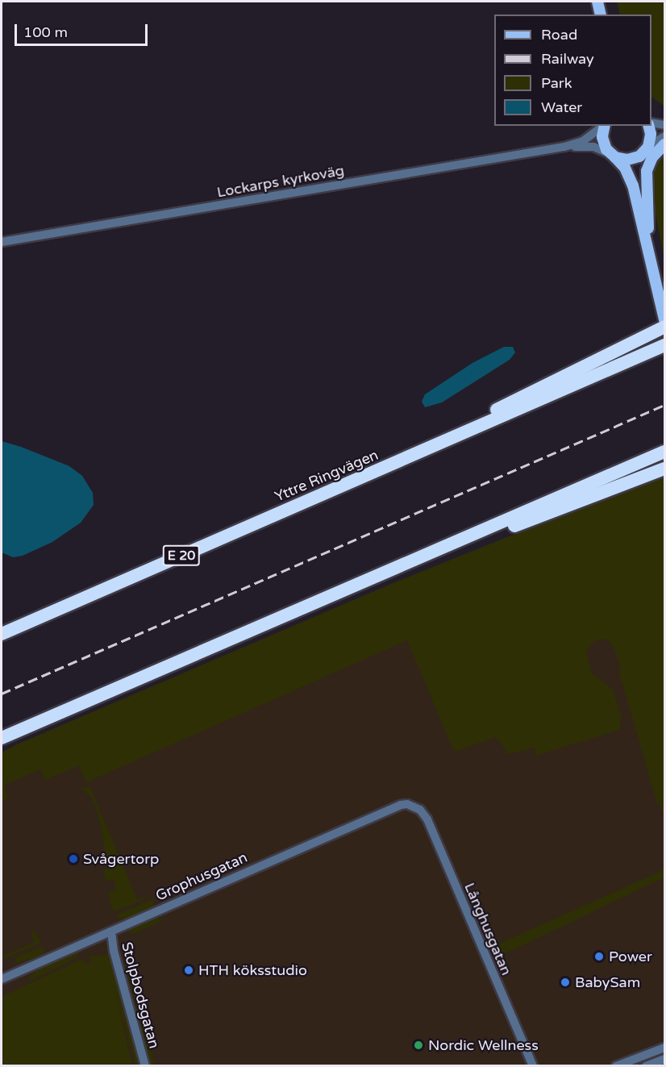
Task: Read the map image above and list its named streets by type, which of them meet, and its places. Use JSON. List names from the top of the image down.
{
  "streets": {
    "highway": ["Yttre Ringvägen", "E 20"],
    "street": [
      "Lockarps kyrkoväg",
      "Grophusgatan",
      "Långhusgatan",
      "Stolpbodsgatan"
    ]
  },
  "crossings": [
    ["Grophusgatan", "Långhusgatan"],
    ["Grophusgatan", "Stolpbodsgatan"]
  ],
  "places": [
    "Svågertorp",
    "Power",
    "HTH köksstudio",
    "BabySam",
    "Nordic Wellness"
  ],
  "legend": [
    "Road",
    "Railway",
    "Park",
    "Water"
  ],
  "scale_bar": "100 m"
}
